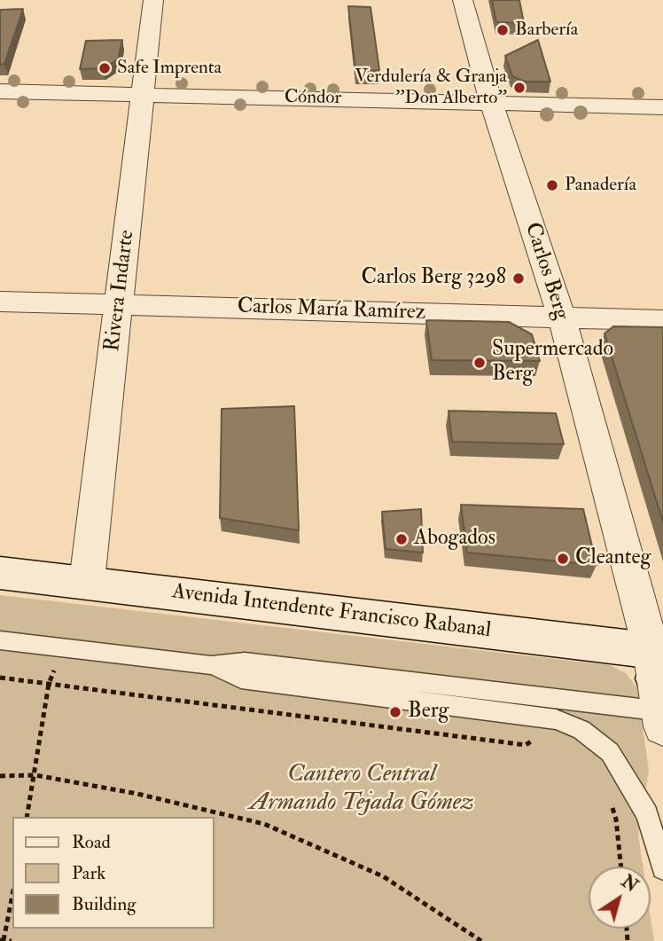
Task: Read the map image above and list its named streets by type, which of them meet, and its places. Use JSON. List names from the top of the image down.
{
  "streets": {
    "main road": ["Avenida Intendente Francisco Rabanal"],
    "street": [
      "Cóndor",
      "Carlos Berg",
      "Rivera Indarte",
      "Carlos María Ramírez"
    ]
  },
  "crossings": [
    ["Cóndor", "Carlos Berg"],
    ["Cóndor", "Rivera Indarte"],
    ["Carlos Berg", "Carlos María Ramírez"],
    ["Carlos Berg", "Avenida Intendente Francisco Rabanal"],
    ["Rivera Indarte", "Carlos María Ramírez"],
    ["Rivera Indarte", "Avenida Intendente Francisco Rabanal"]
  ],
  "parks": ["Cantero Central Armando Tejada Gómez"],
  "places": [
    "Barbería",
    "Safe Imprenta",
    "Verdulería & Granja ''Don Alberto''",
    "Panadería",
    "Carlos Berg 3298",
    "Supermercado Berg",
    "Abogados",
    "Cleanteg",
    "Berg"
  ],
  "legend": ["Road", "Park", "Building"],
  "north": "top right"
}
